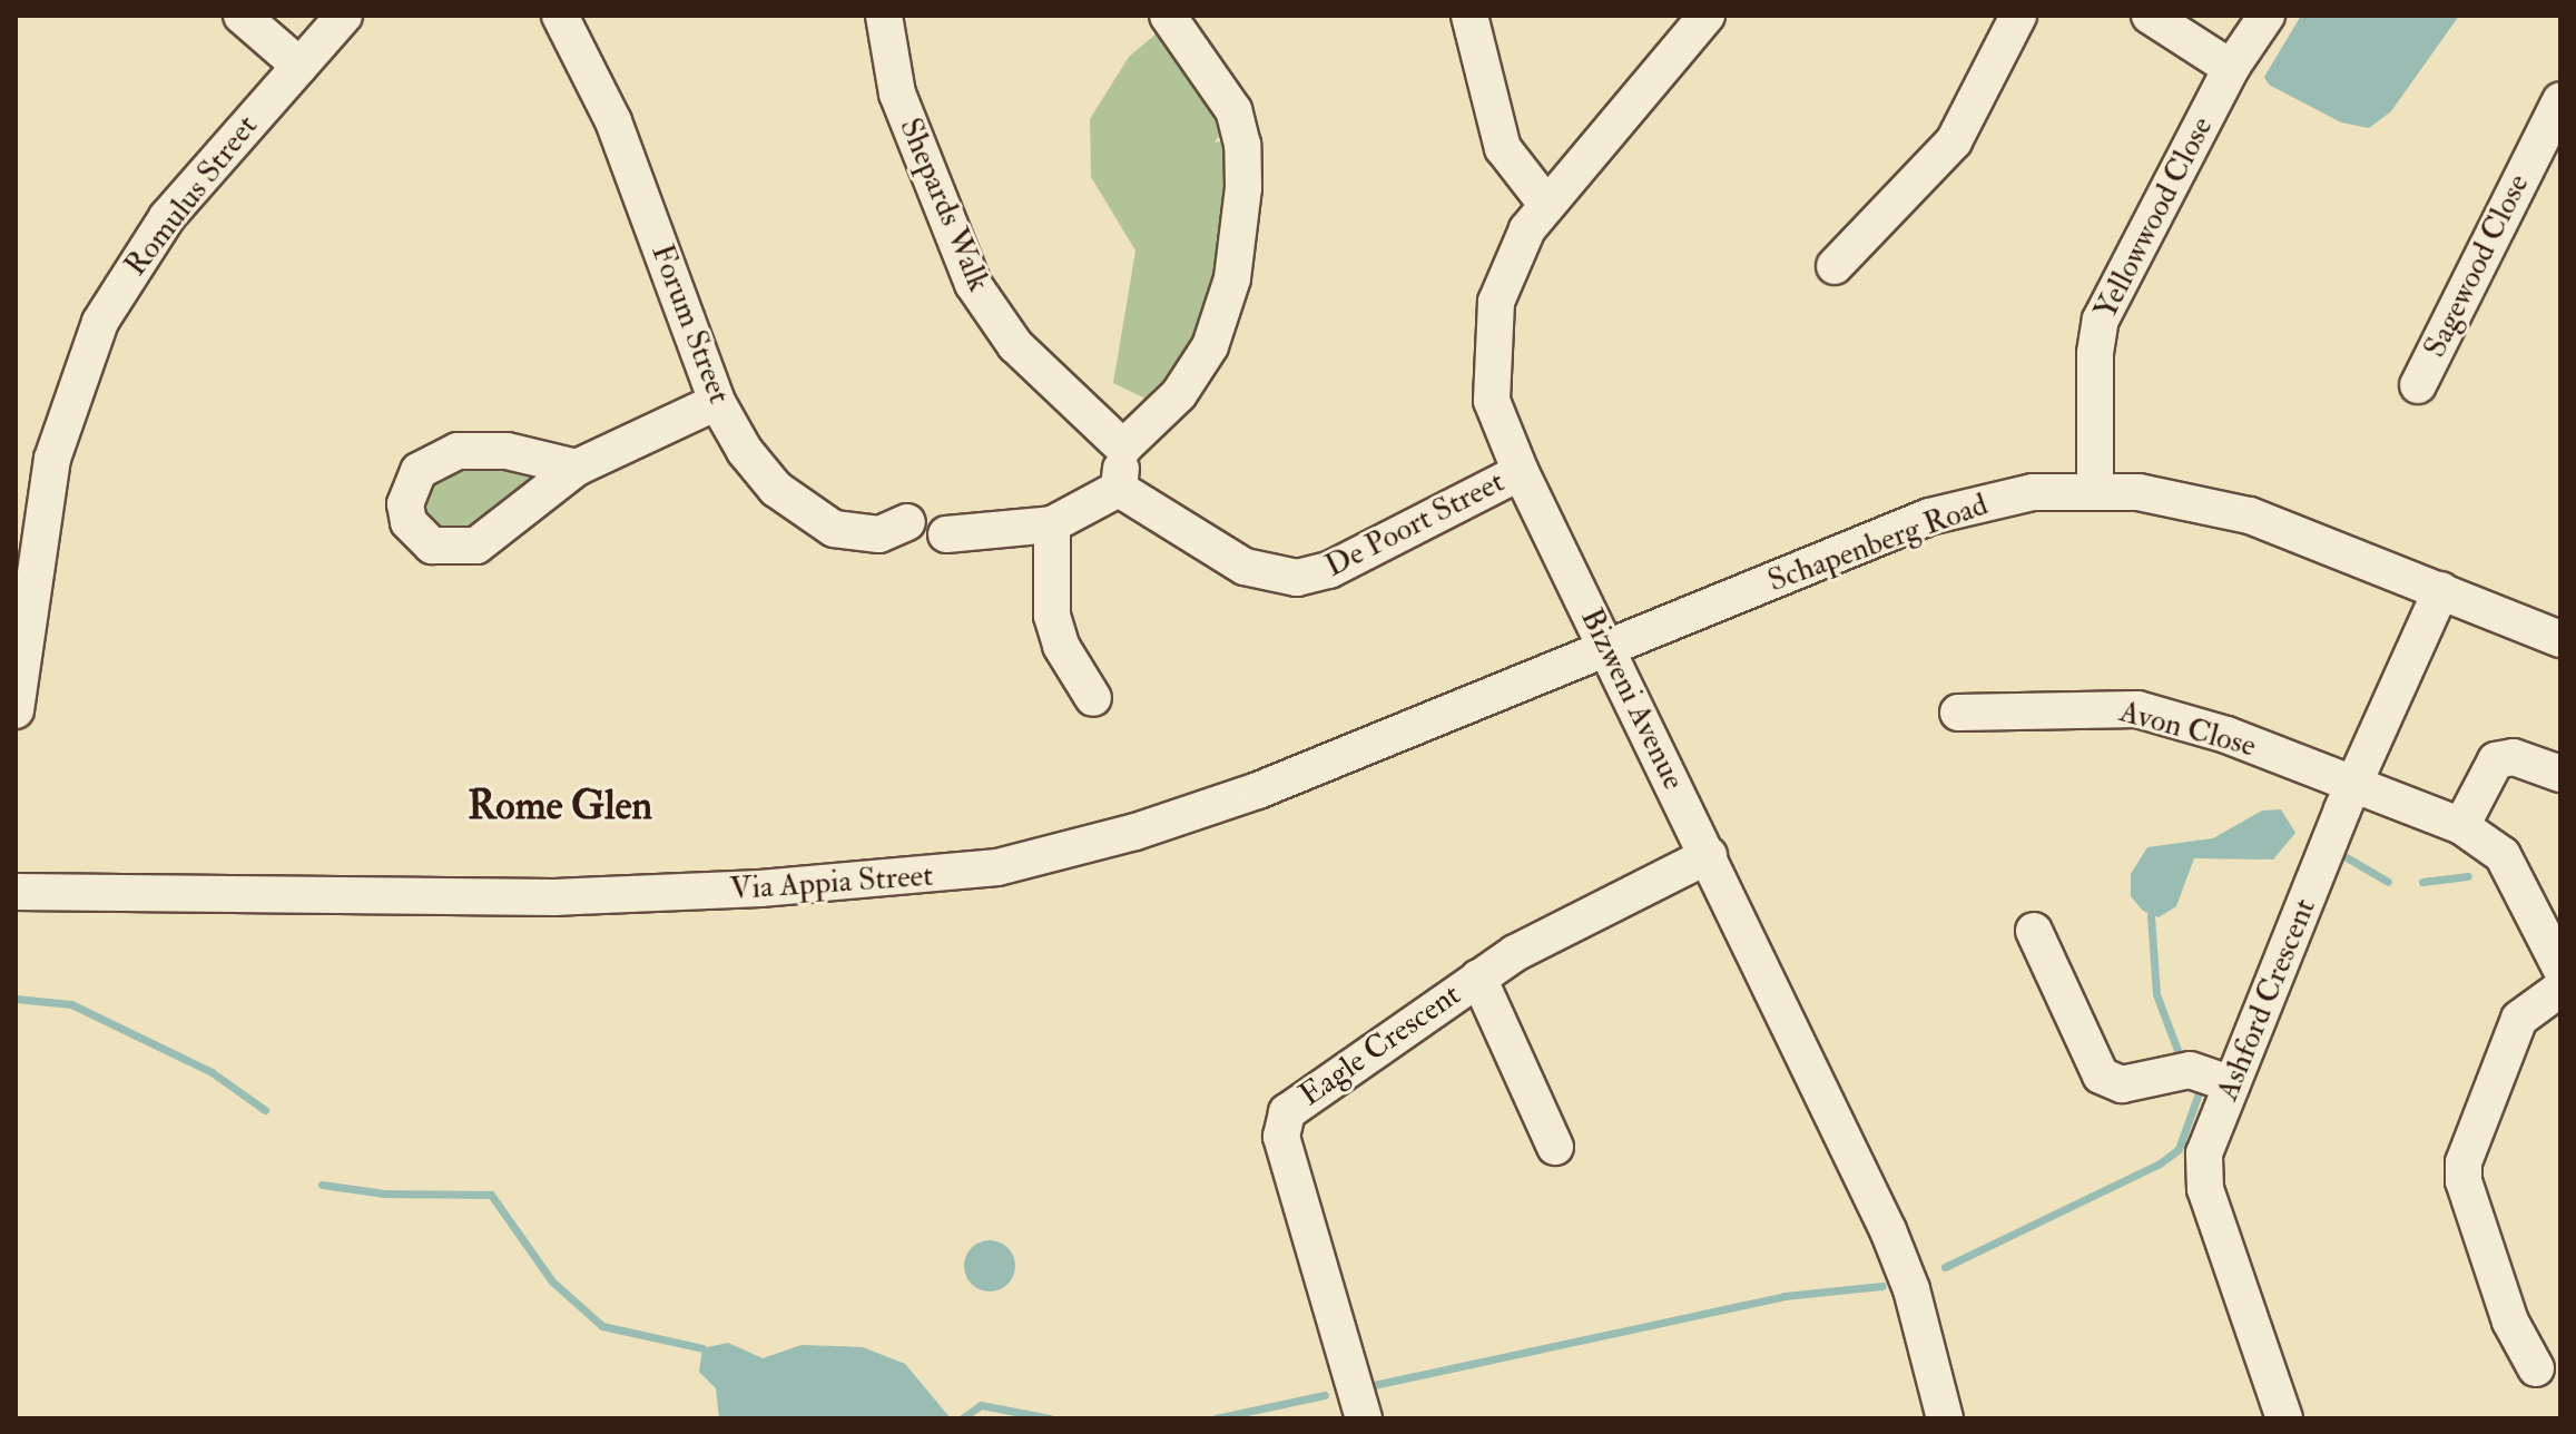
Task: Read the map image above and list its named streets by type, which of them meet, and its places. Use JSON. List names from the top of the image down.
{
  "streets": {
    "street": [
      "Romulus Street",
      "Shepards Walk",
      "Yellowwood Close",
      "Sagewood Close",
      "Forum Street",
      "De Poort Street",
      "Schapenberg Road",
      "Bizweni Avenue",
      "Avon Close",
      "Via Appia Street",
      "Ashford Crescent",
      "Eagle Crescent"
    ]
  },
  "crossings": [
    ["Yellowwood Close", "Schapenberg Road"],
    ["De Poort Street", "Bizweni Avenue"],
    ["Schapenberg Road", "Bizweni Avenue"],
    ["Schapenberg Road", "Via Appia Street"],
    ["Schapenberg Road", "Ashford Crescent"],
    ["Bizweni Avenue", "Via Appia Street"],
    ["Bizweni Avenue", "Eagle Crescent"],
    ["Avon Close", "Ashford Crescent"]
  ],
  "districts": ["Rome Glen"]
}
